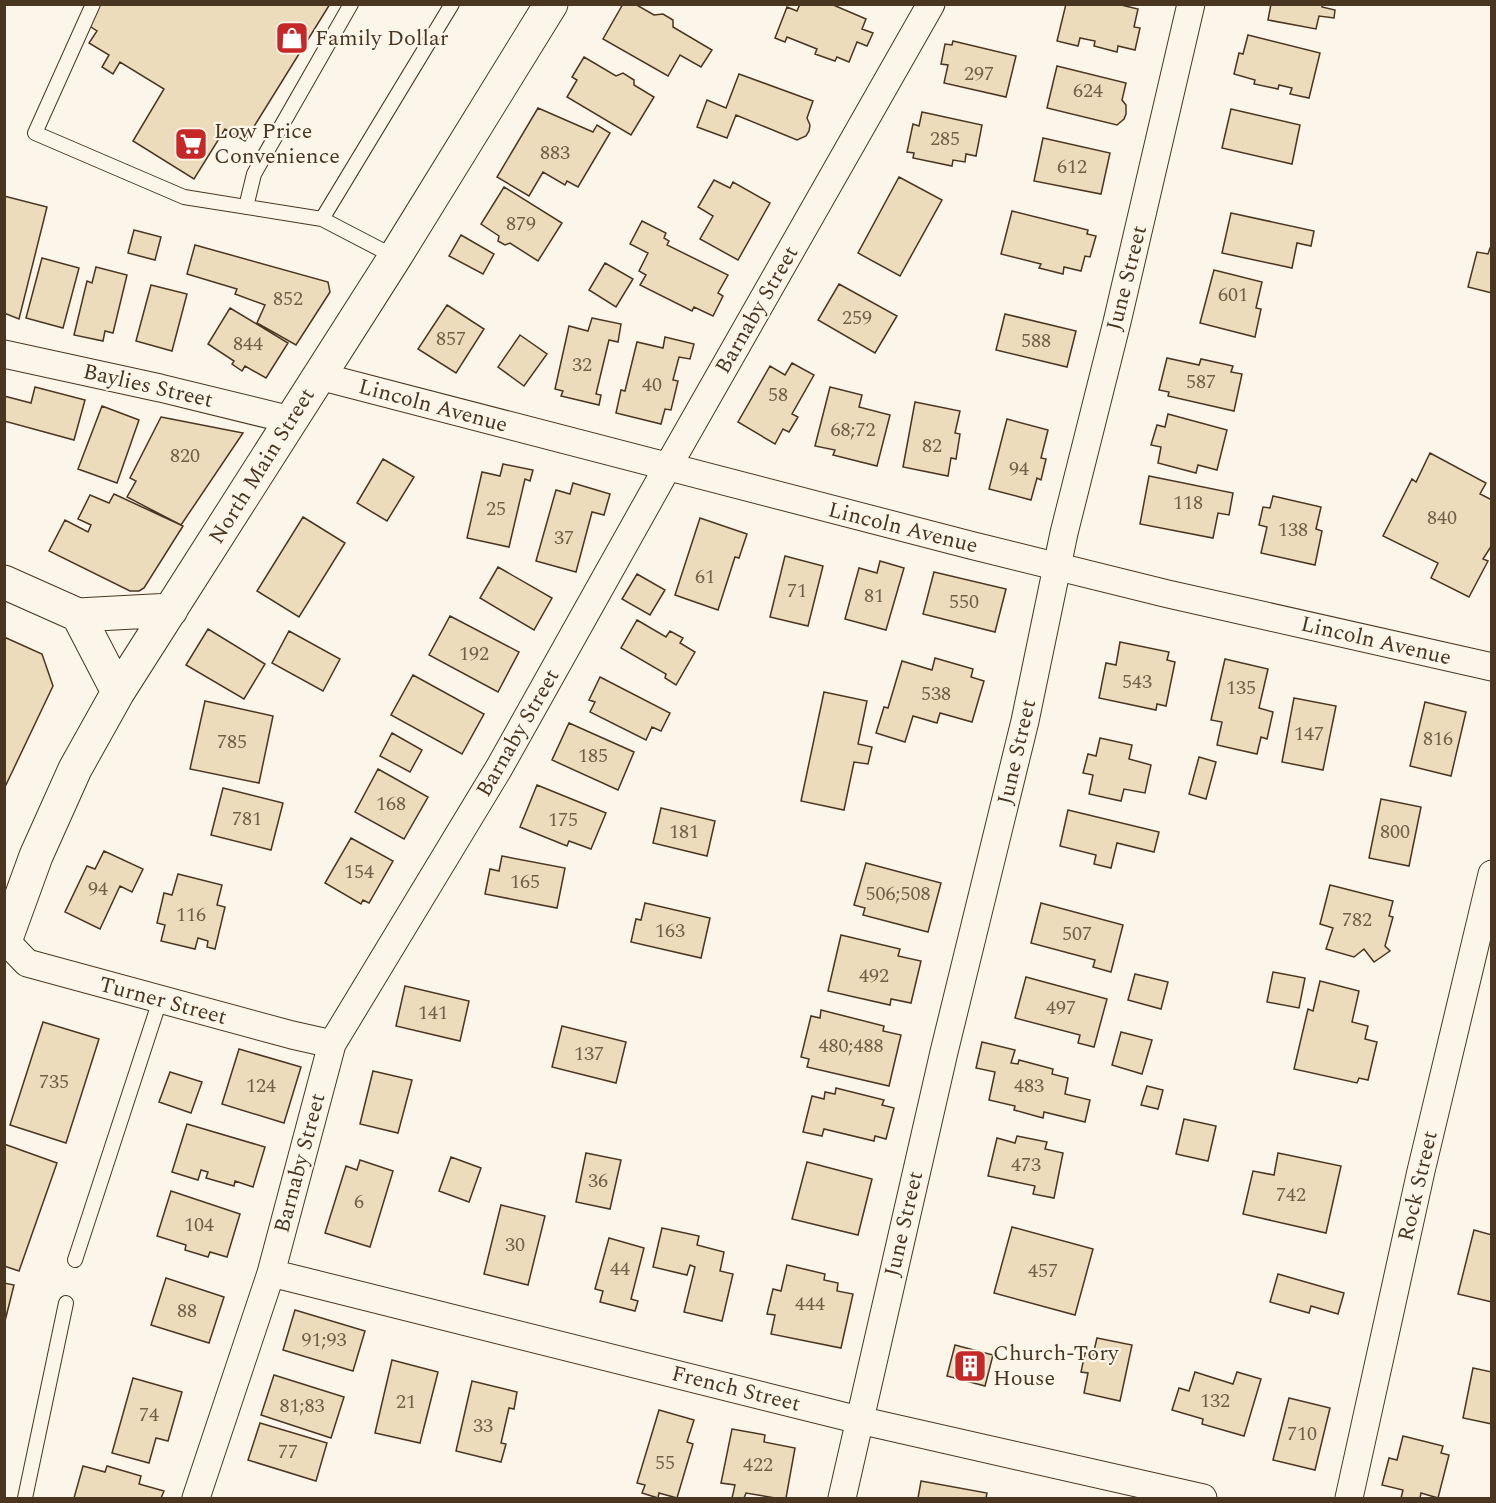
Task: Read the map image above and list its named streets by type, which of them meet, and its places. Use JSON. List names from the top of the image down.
{
  "streets": {
    "main road": ["North Main Street"],
    "street": [
      "June Street",
      "Barnaby Street",
      "Baylies Street",
      "Lincoln Avenue",
      "Turner Street",
      "Rock Street",
      "French Street"
    ]
  },
  "crossings": [
    ["June Street", "Lincoln Avenue"],
    ["June Street", "French Street"],
    ["Barnaby Street", "Lincoln Avenue"],
    ["Barnaby Street", "Turner Street"],
    ["Barnaby Street", "French Street"],
    ["Baylies Street", "North Main Street"],
    ["Lincoln Avenue", "North Main Street"],
    ["North Main Street", "Turner Street"]
  ],
  "places": {
    "shop": ["Family Dollar"],
    "supermarket": ["Low Price Convenience"],
    "building": ["Church-Tory House"]
  },
  "house_numbers": [
    "297",
    "624",
    "285",
    "883",
    "612",
    "879",
    "601",
    "852",
    "259",
    "857",
    "588",
    "844",
    "32",
    "587",
    "40",
    "58",
    "68;72",
    "82",
    "820",
    "94",
    "118",
    "25",
    "840",
    "138",
    "37",
    "61",
    "71",
    "81",
    "550",
    "192",
    "543",
    "135",
    "538",
    "147",
    "816",
    "785",
    "185",
    "168",
    "781",
    "175",
    "181",
    "800",
    "154",
    "165",
    "94",
    "506;508",
    "116",
    "782",
    "163",
    "507",
    "492",
    "497",
    "141",
    "480;488",
    "137",
    "735",
    "124",
    "483",
    "473",
    "36",
    "742",
    "6",
    "104",
    "30",
    "44",
    "457",
    "444",
    "88",
    "91;93",
    "132",
    "21",
    "81;83",
    "74",
    "33",
    "710",
    "77",
    "55",
    "422"
  ]
}
